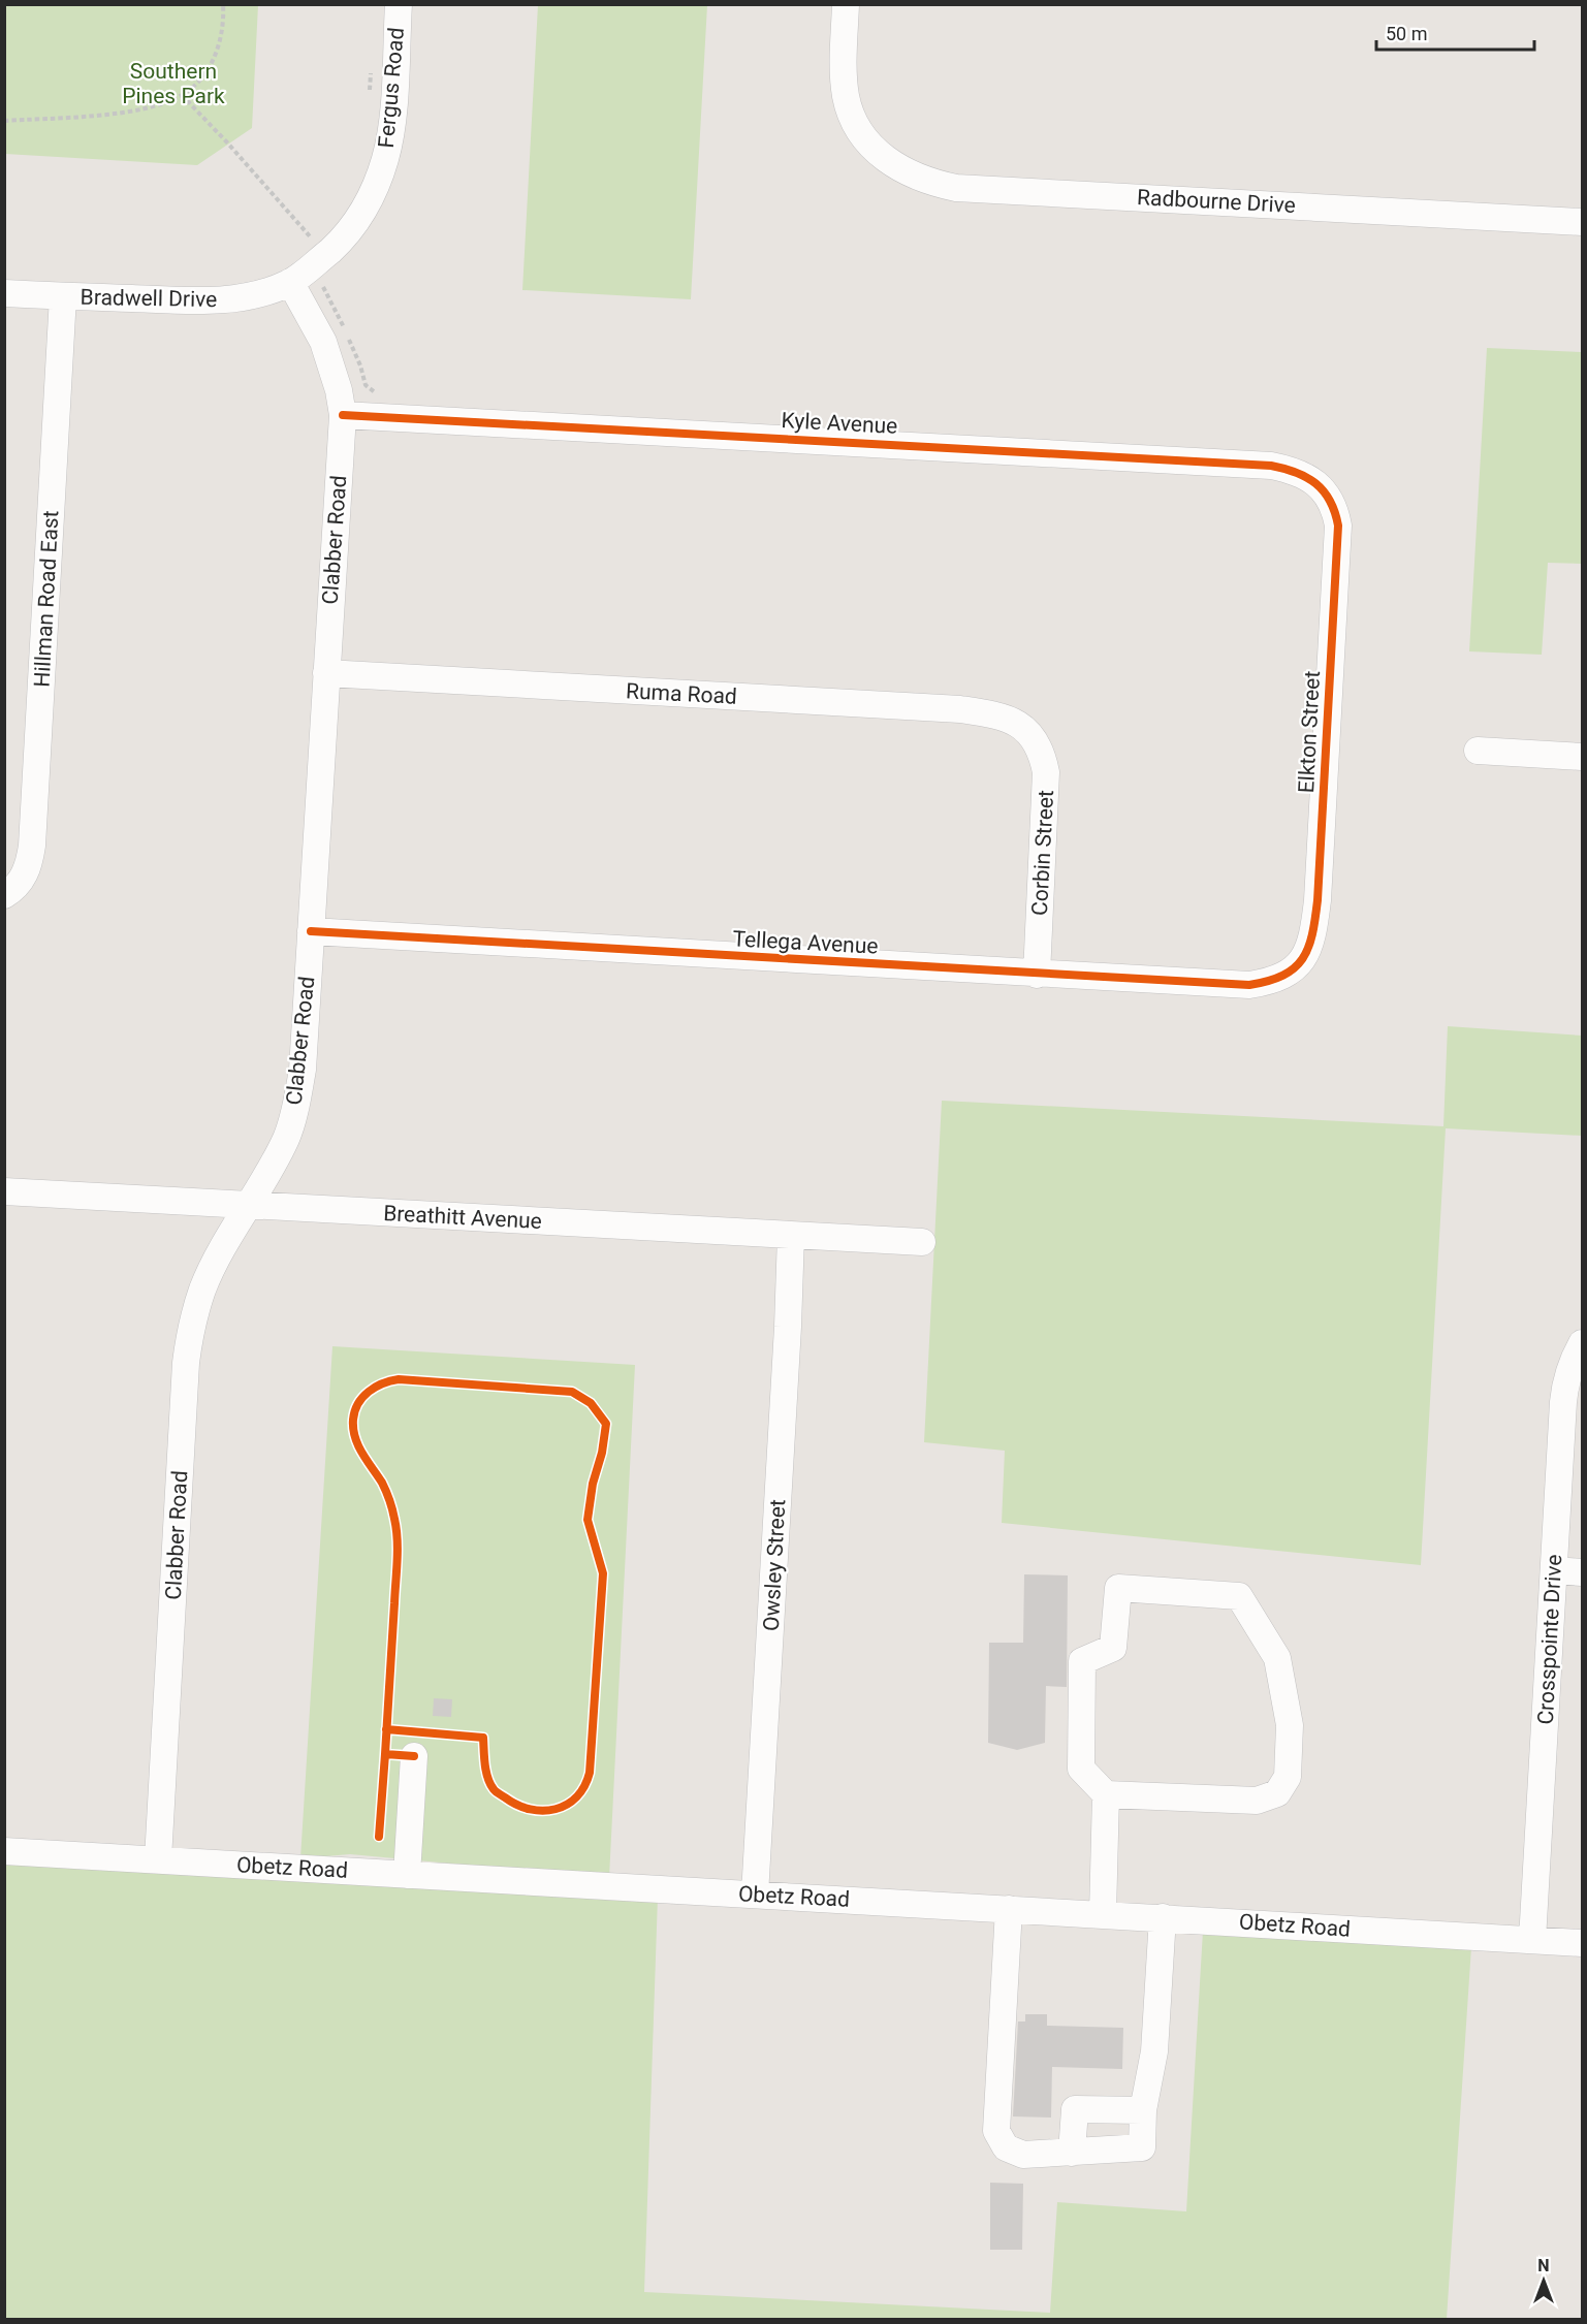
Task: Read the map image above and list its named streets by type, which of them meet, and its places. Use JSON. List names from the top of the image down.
{
  "streets": {
    "street": [
      "Fergus Road",
      "Radbourne Drive",
      "Bradwell Drive",
      "Kyle Avenue",
      "Clabber Road",
      "Hillman Road East",
      "Ruma Road",
      "Elkton Street",
      "Corbin Street",
      "Tellega Avenue",
      "Breathitt Avenue",
      "Owsley Street",
      "Crosspointe Drive",
      "Obetz Road"
    ]
  },
  "crossings": [
    ["Fergus Road", "Bradwell Drive"],
    ["Fergus Road", "Clabber Road"],
    ["Bradwell Drive", "Clabber Road"],
    ["Bradwell Drive", "Hillman Road East"],
    ["Kyle Avenue", "Clabber Road"],
    ["Kyle Avenue", "Elkton Street"],
    ["Clabber Road", "Ruma Road"],
    ["Clabber Road", "Tellega Avenue"],
    ["Clabber Road", "Breathitt Avenue"],
    ["Clabber Road", "Obetz Road"],
    ["Ruma Road", "Corbin Street"],
    ["Elkton Street", "Tellega Avenue"],
    ["Corbin Street", "Tellega Avenue"],
    ["Breathitt Avenue", "Owsley Street"],
    ["Owsley Street", "Obetz Road"],
    ["Crosspointe Drive", "Obetz Road"]
  ],
  "parks": ["Southern Pines Park"],
  "scale_bar": "50 m",
  "north": "top"
}
